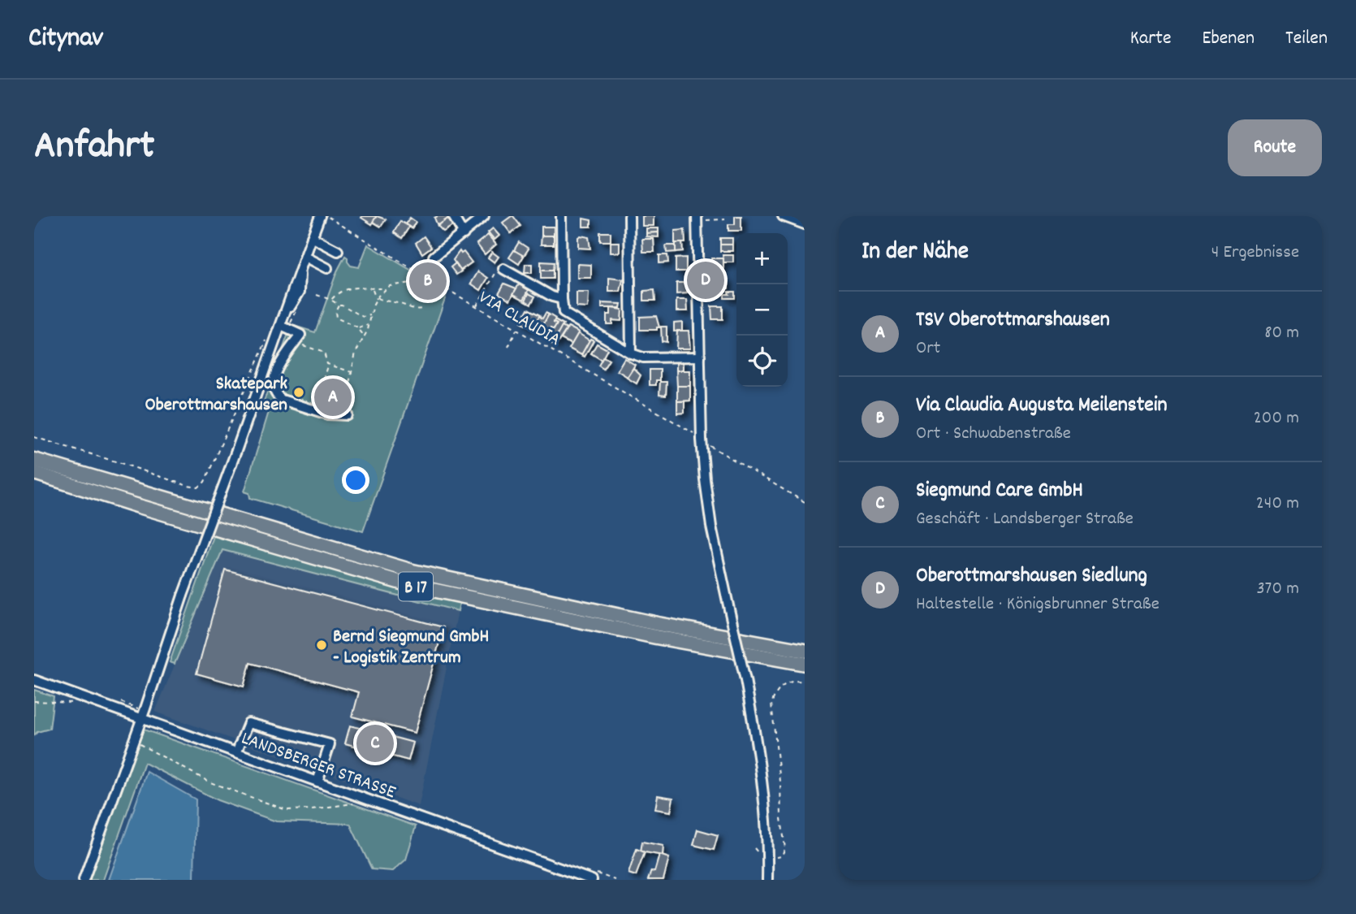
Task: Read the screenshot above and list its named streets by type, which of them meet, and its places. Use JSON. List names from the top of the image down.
{
  "streets": {
    "highway": ["B 17"],
    "street": ["LANDSBERGER STRASSE"],
    "path": ["VIA CLAUDIA"]
  },
  "places": ["Skatepark Oberottmarshausen", "Bernd Siegmund GmbH - Logistik Zentrum"],
  "page": {
    "header": "Citynav",
    "nav": ["Karte", "Ebenen", "Teilen"],
    "title": "Anfahrt",
    "buttons": "Route",
    "heading": ["In der Nähe", "4 Ergebnisse"],
    "map_buttons": ["+", "−"],
    "pins": [
      "D",
      "B",
      "A",
      "C"
    ],
    "list": [
      {
        "mark": "A",
        "name": "TSV Oberottmarshausen",
        "note": "Ort",
        "value": "80 m"
      },
      {
        "mark": "B",
        "name": "Via Claudia Augusta Meilenstein",
        "note": "Ort · Schwabenstraße",
        "value": "200 m"
      },
      {
        "mark": "C",
        "name": "Siegmund Care GmbH",
        "note": "Geschäft · Landsberger Straße",
        "value": "240 m"
      },
      {
        "mark": "D",
        "name": "Oberottmarshausen Siedlung",
        "note": "Haltestelle · Königsbrunner Straße",
        "value": "370 m"
      }
    ]
  }
}
